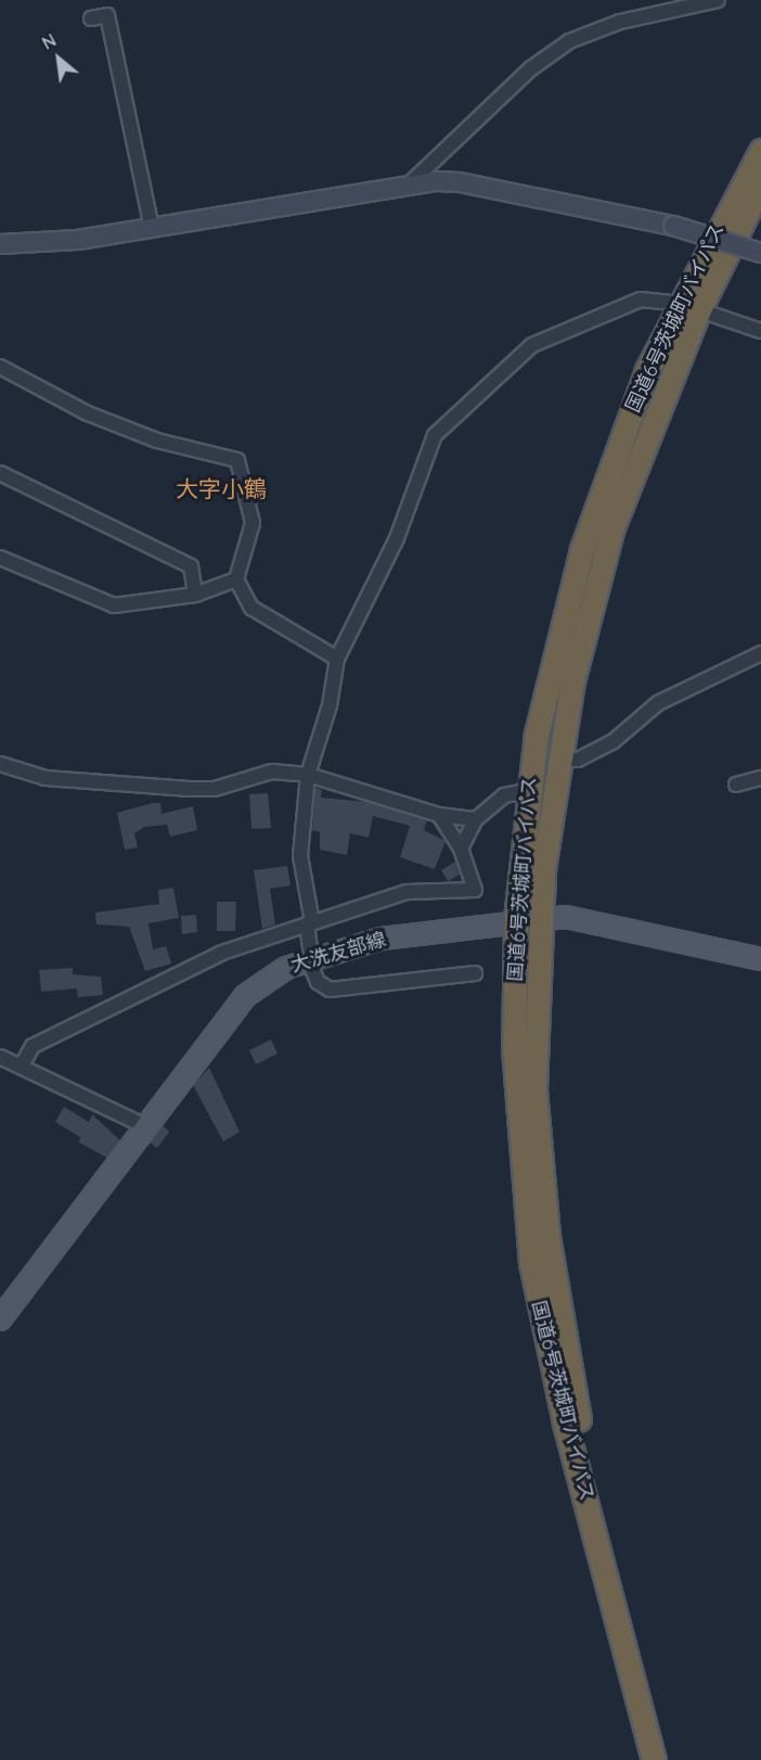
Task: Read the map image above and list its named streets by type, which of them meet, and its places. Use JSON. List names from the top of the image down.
{
  "streets": {
    "highway": ["国道6号茨城町バイパス"],
    "main road": ["大洗友部線"]
  },
  "crossings": [
    ["国道6号茨城町バイパス", "大洗友部線"]
  ],
  "districts": ["大字小鶴"],
  "north": "top left"
}
